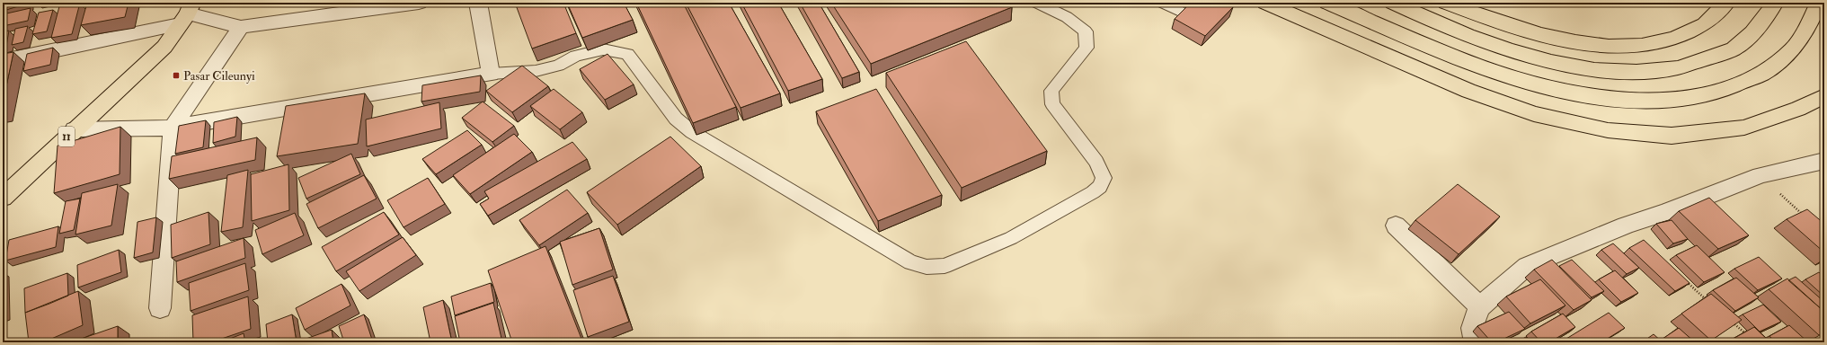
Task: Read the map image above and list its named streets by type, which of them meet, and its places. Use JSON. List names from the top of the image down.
{
  "streets": {
    "highway": ["11"]
  },
  "places": {
    "transit": ["Pasar Cileunyi"]
  }
}
